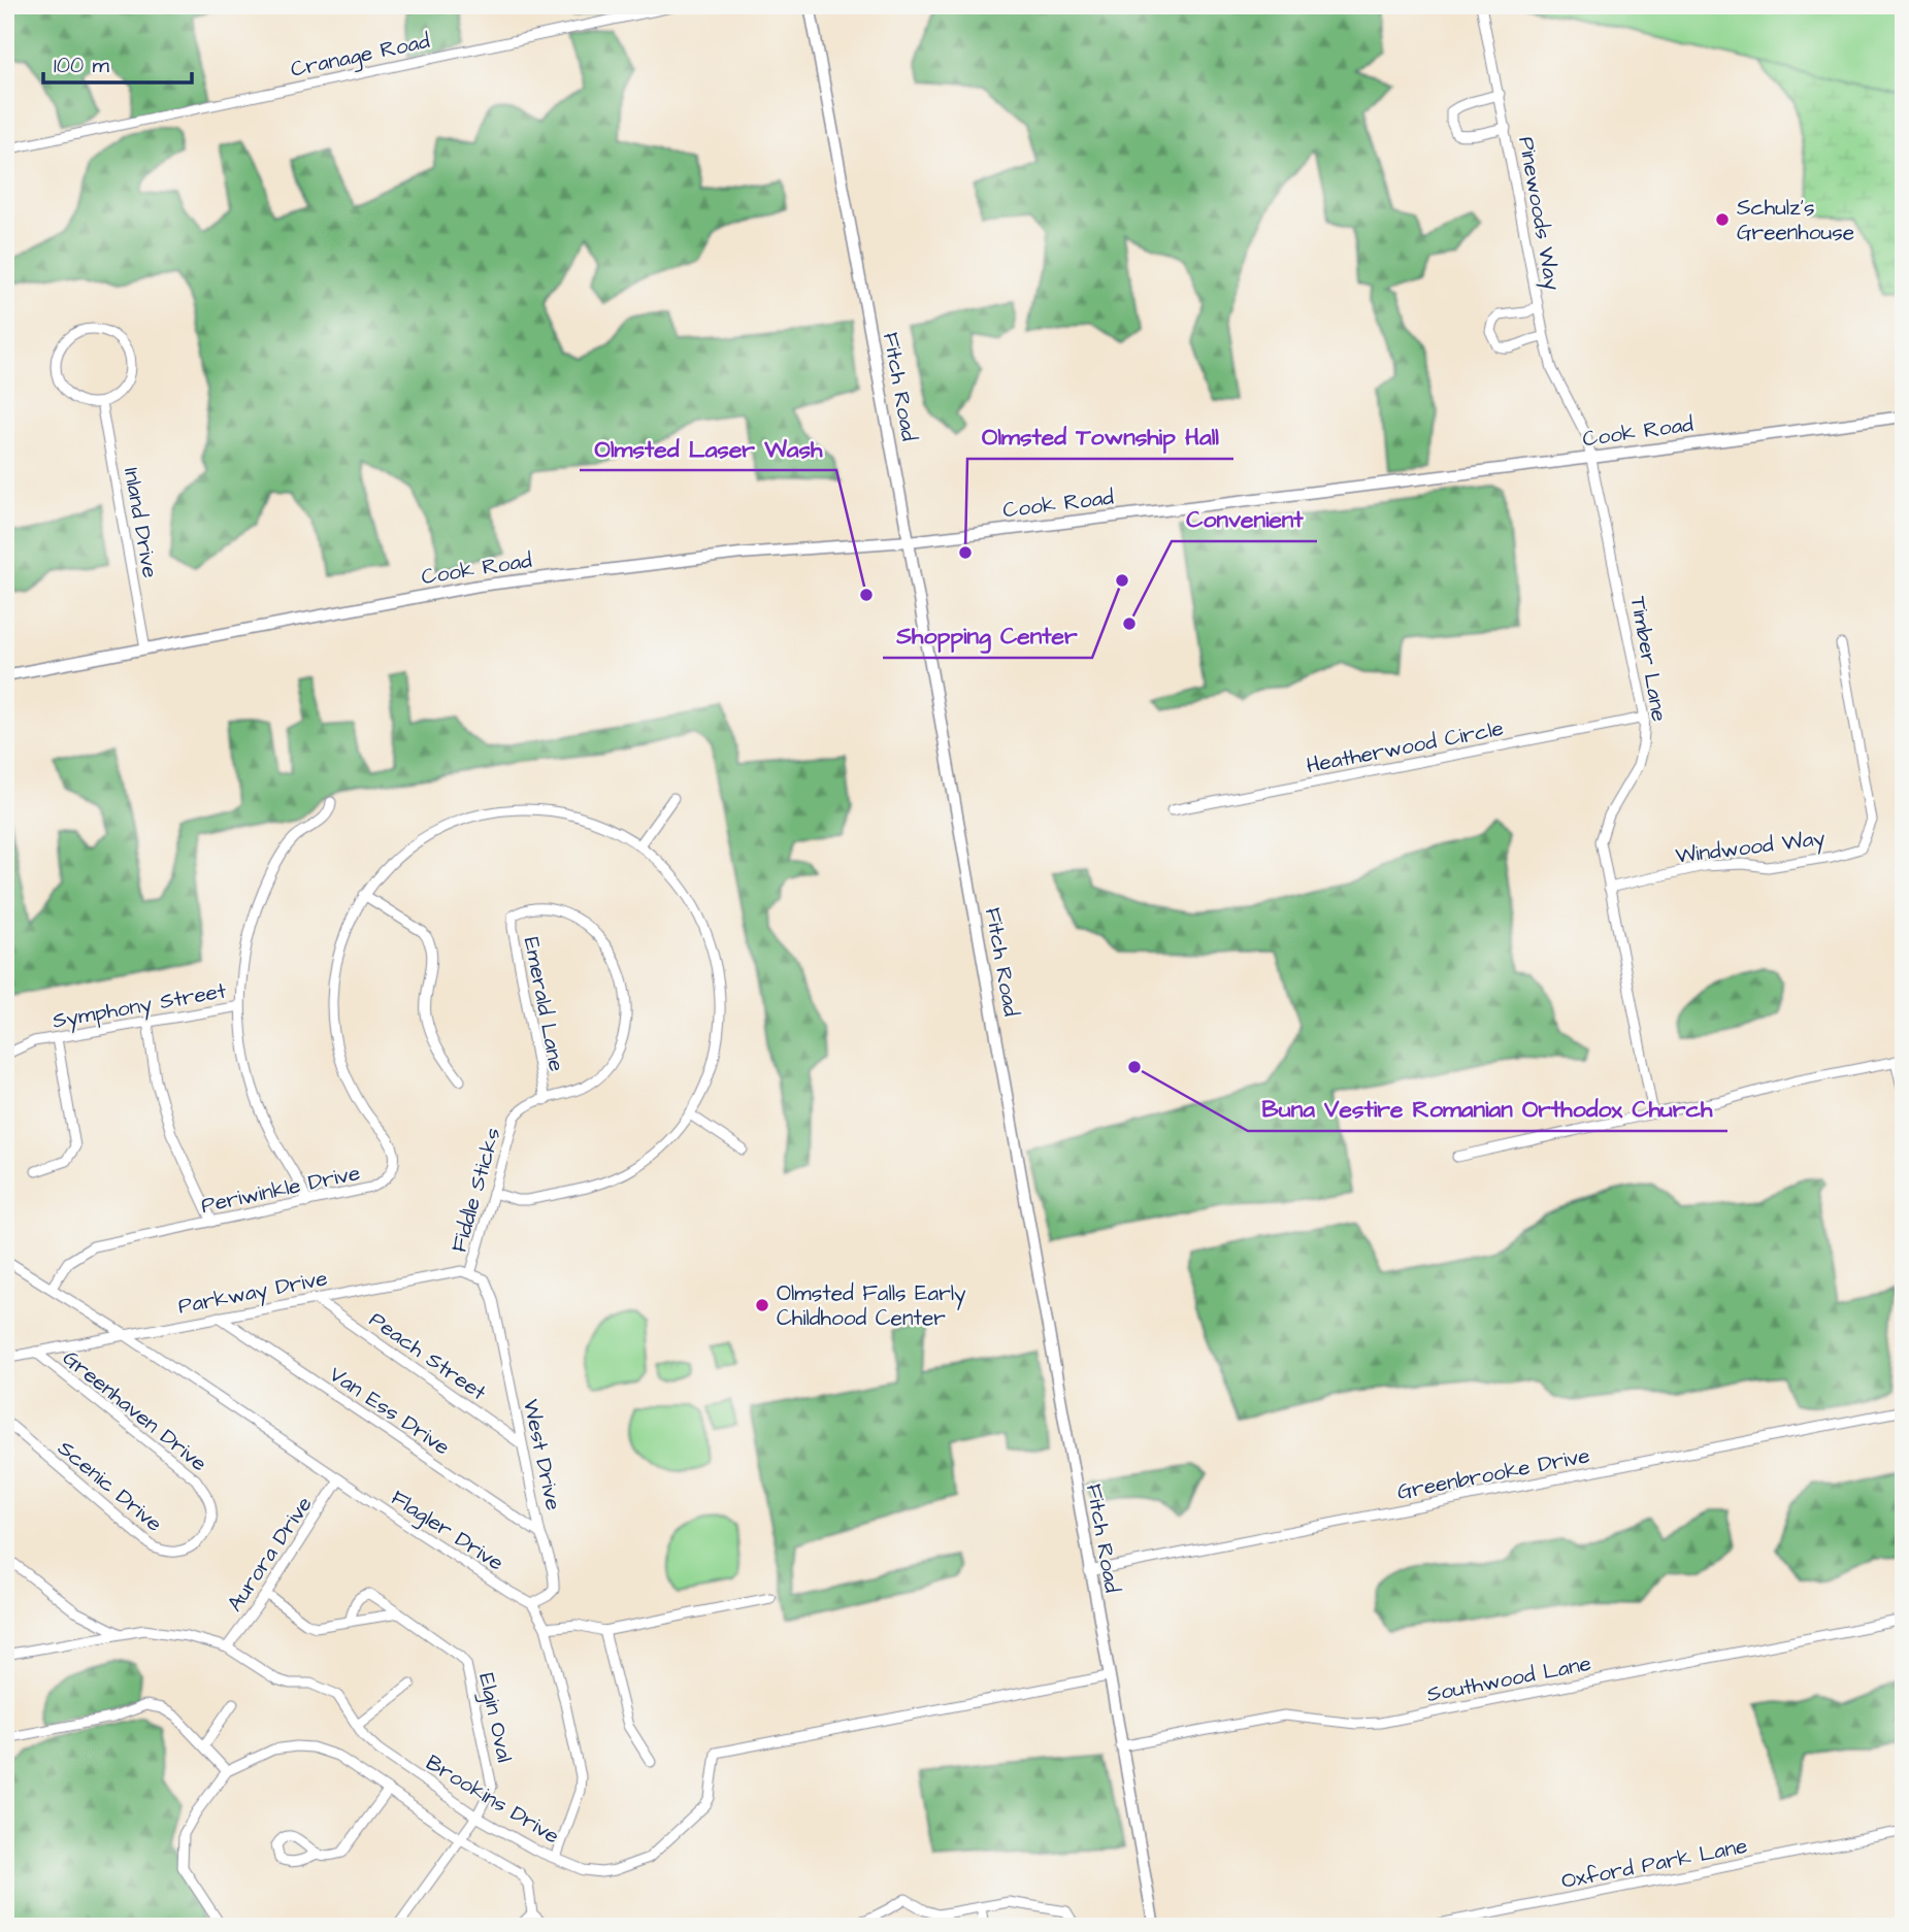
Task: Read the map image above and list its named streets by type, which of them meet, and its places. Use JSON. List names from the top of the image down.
{
  "streets": {
    "street": [
      "Cranage Road",
      "Pinewoods Way",
      "Fitch Road",
      "Cook Road",
      "Inland Drive",
      "Timber Lane",
      "Heatherwood Circle",
      "Windwood Way",
      "Emerald Lane",
      "Symphony Street",
      "Periwinkle Drive",
      "Fiddle Sticks",
      "Parkway Drive",
      "Peach Street",
      "Greenhaven Drive",
      "Van Ess Drive",
      "West Drive",
      "Greenbrooke Drive",
      "Scenic Drive",
      "Flagler Drive",
      "Aurora Drive",
      "Southwood Lane",
      "Elgin Oval",
      "Brookins Drive",
      "Oxford Park Lane"
    ]
  },
  "crossings": [
    ["Pinewoods Way", "Cook Road"],
    ["Pinewoods Way", "Timber Lane"],
    ["Fitch Road", "Cook Road"],
    ["Fitch Road", "Greenbrooke Drive"],
    ["Fitch Road", "Southwood Lane"],
    ["Fitch Road", "Brookins Drive"],
    ["Cook Road", "Inland Drive"],
    ["Cook Road", "Timber Lane"],
    ["Timber Lane", "Heatherwood Circle"],
    ["Timber Lane", "Windwood Way"],
    ["Emerald Lane", "Fiddle Sticks"],
    ["Periwinkle Drive", "Fiddle Sticks"],
    ["Periwinkle Drive", "Flagler Drive"],
    ["Fiddle Sticks", "Parkway Drive"],
    ["Fiddle Sticks", "West Drive"],
    ["Parkway Drive", "Peach Street"],
    ["Parkway Drive", "Greenhaven Drive"],
    ["Parkway Drive", "Van Ess Drive"],
    ["Parkway Drive", "West Drive"],
    ["Parkway Drive", "Flagler Drive"],
    ["Peach Street", "West Drive"],
    ["Greenhaven Drive", "Scenic Drive"],
    ["Van Ess Drive", "West Drive"],
    ["West Drive", "Flagler Drive"],
    ["Flagler Drive", "Aurora Drive"],
    ["Aurora Drive", "Brookins Drive"],
    ["Elgin Oval", "Brookins Drive"]
  ],
  "places": [
    "Schulz's Greenhouse",
    "Olmsted Township Hall",
    "Shopping Center",
    "Olmsted Laser Wash",
    "Convenient",
    "Buna Vestire Romanian Orthodox Church",
    "Olmsted Falls Early Childhood Center"
  ],
  "scale_bar": "100 m"
}
